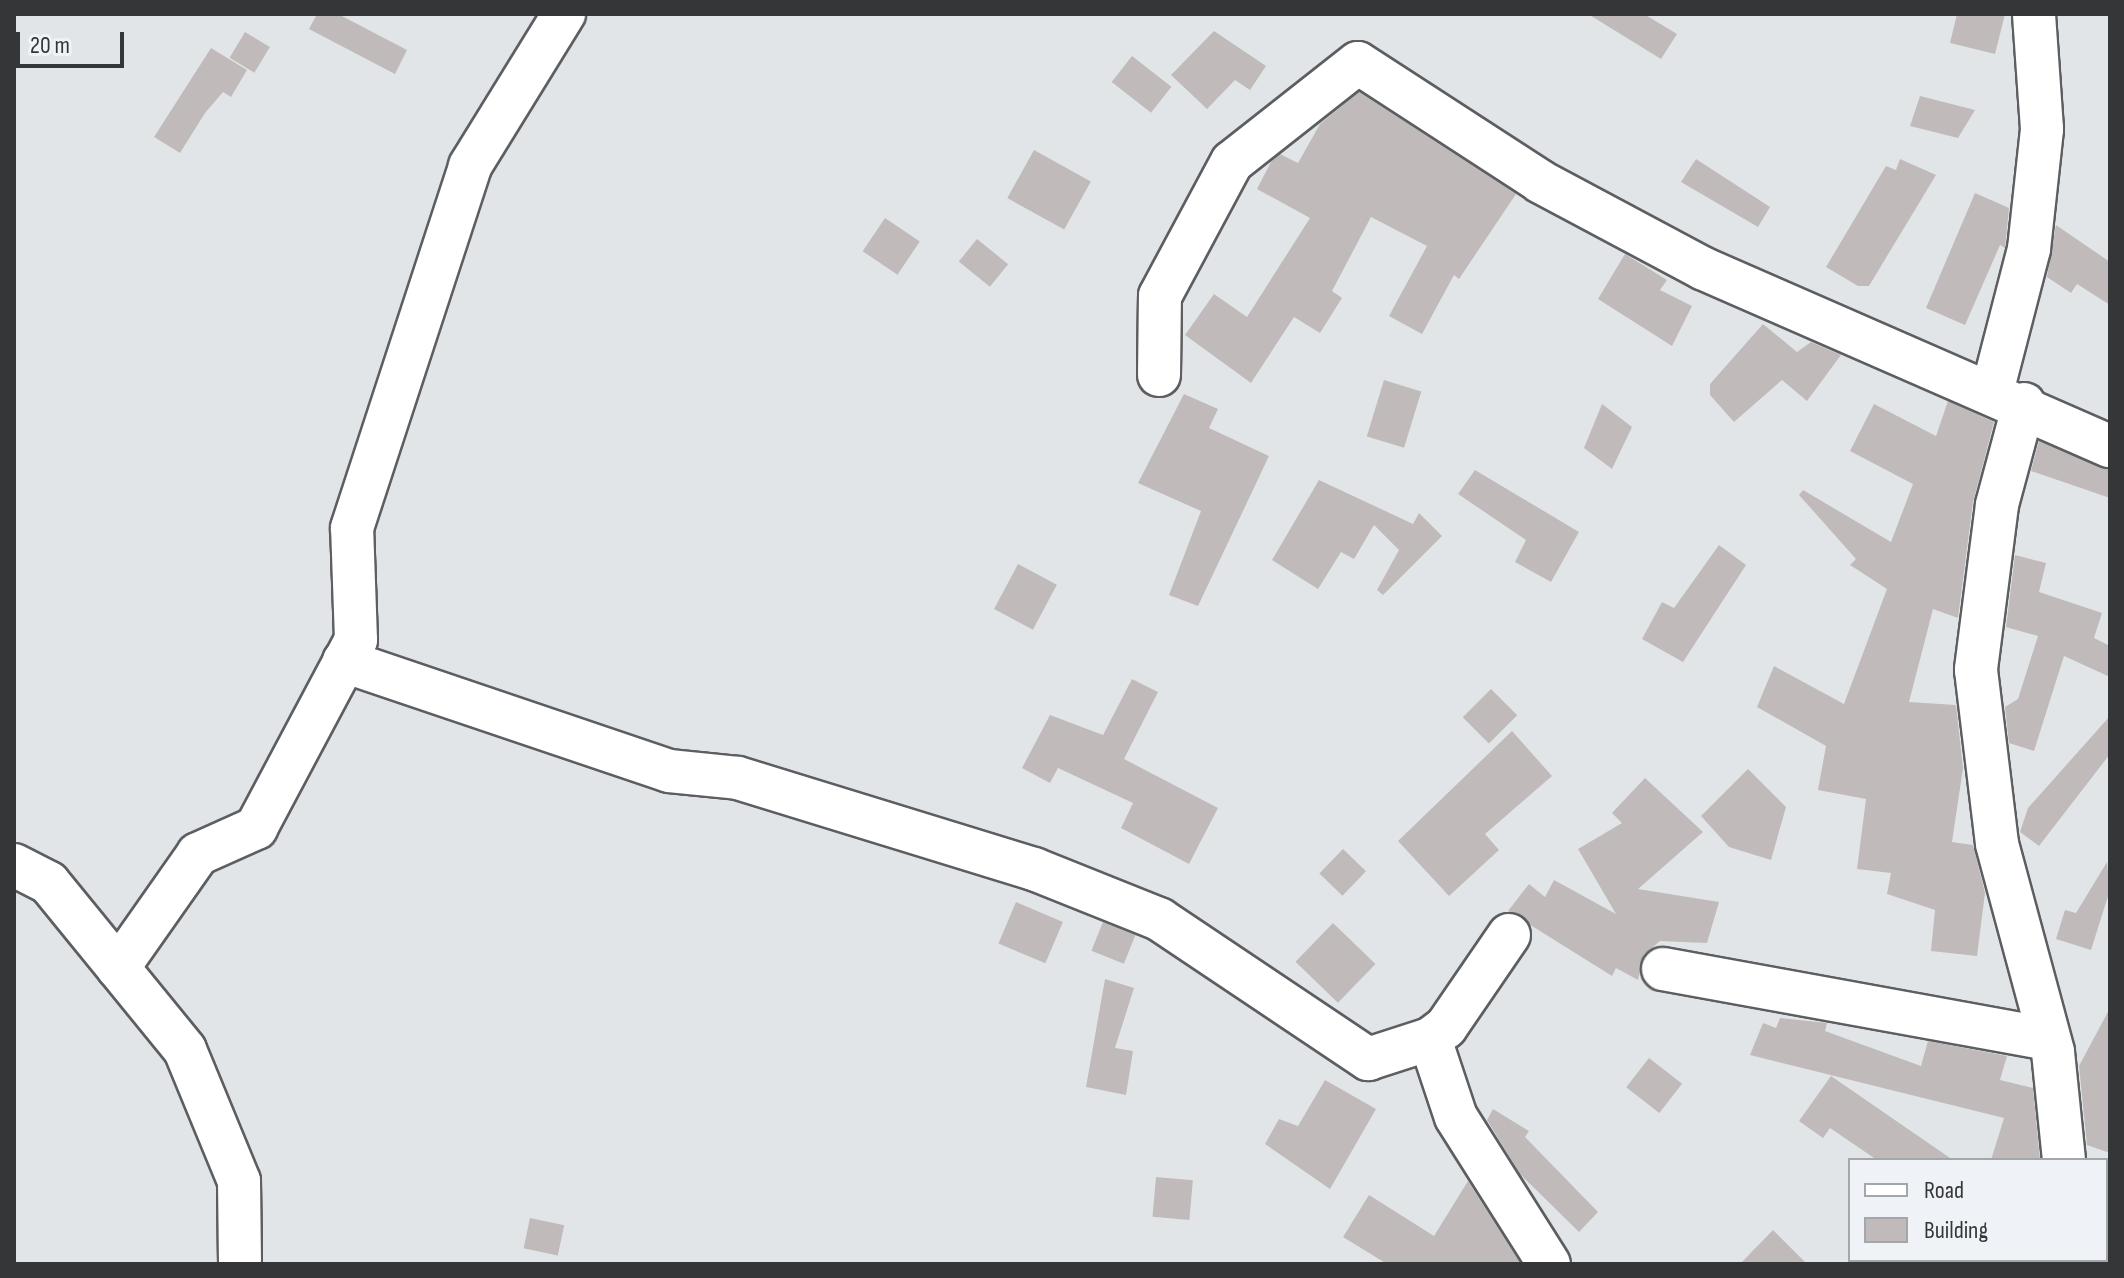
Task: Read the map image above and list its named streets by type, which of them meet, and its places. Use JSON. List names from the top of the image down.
{
  "legend": ["Road", "Building"],
  "scale_bar": "20 m"
}
